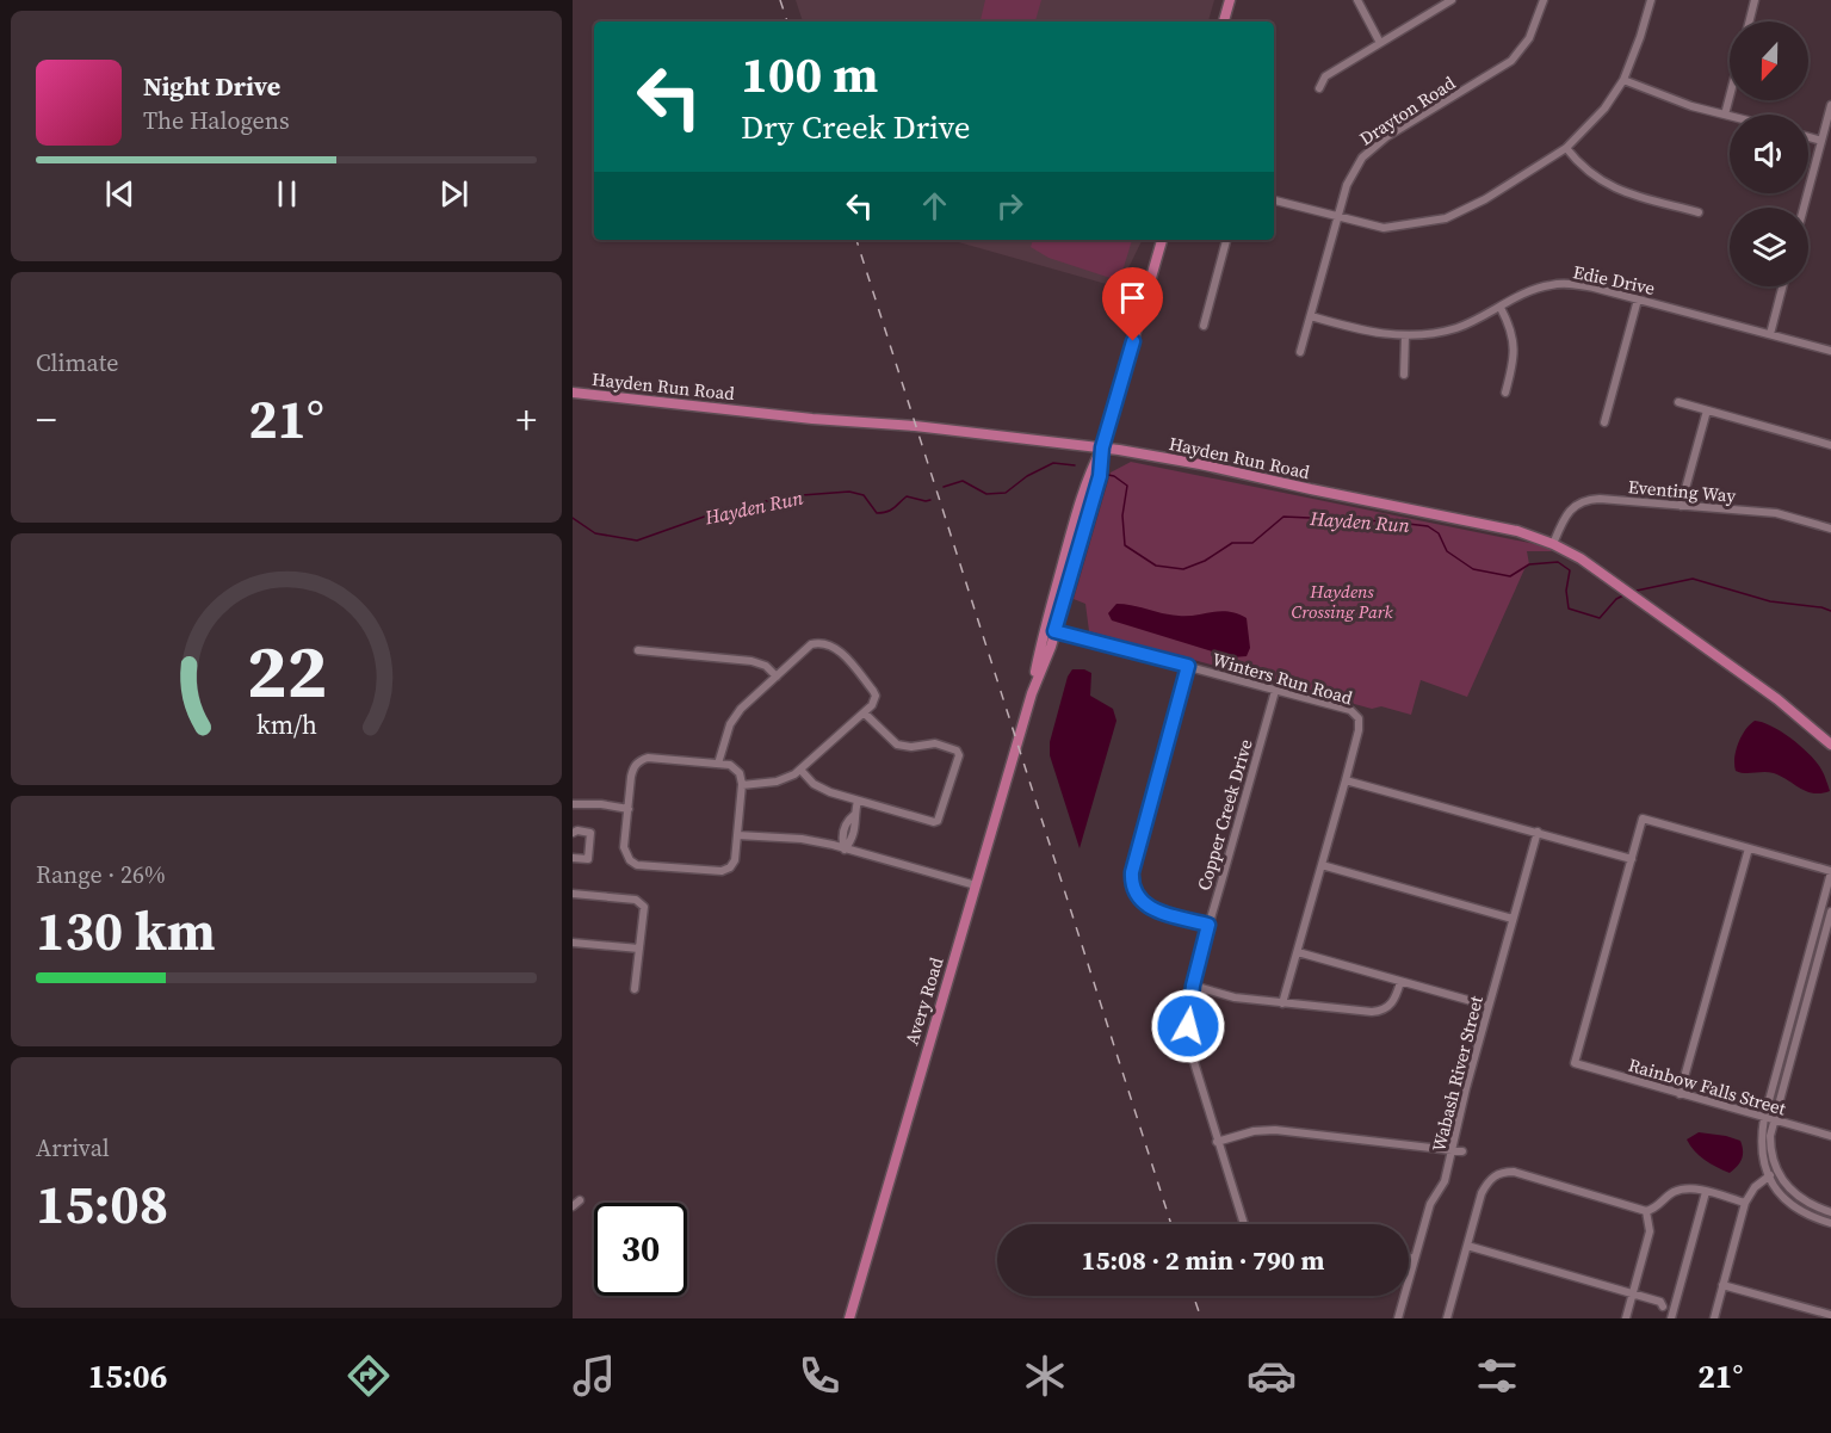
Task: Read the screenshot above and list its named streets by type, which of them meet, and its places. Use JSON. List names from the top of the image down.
{
  "streets": {
    "main road": ["Hayden Run Road", "Avery Road"],
    "street": [
      "Drayton Road",
      "Edie Drive",
      "Eventing Way",
      "Winters Run Road",
      "Copper Creek Drive",
      "Wabash River Street",
      "Rainbow Falls Street"
    ]
  },
  "crossings": [
    ["Drayton Road", "Edie Drive"],
    ["Hayden Run Road", "Eventing Way"],
    ["Hayden Run Road", "Avery Road"],
    ["Winters Run Road", "Copper Creek Drive"],
    ["Winters Run Road", "Avery Road"]
  ],
  "water": ["Hayden Run"],
  "parks": ["Haydens Crossing Park"],
  "north": "bottom",
  "page": {
    "turn": ["100 m", "Dry Creek Drive"],
    "song": ["Night Drive", "The Halogens"],
    "tile": [
      "Climate",
      ["Range · 26%", "130 km"],
      ["Arrival", "15:08"]
    ],
    "heat": ["−", "21°", "+"],
    "limit": "30",
    "trip": "15:08 · 2 min · 790 m",
    "tabs": ["15:06", "21°"],
    "gauge": ["22", "km/h"]
  }
}
